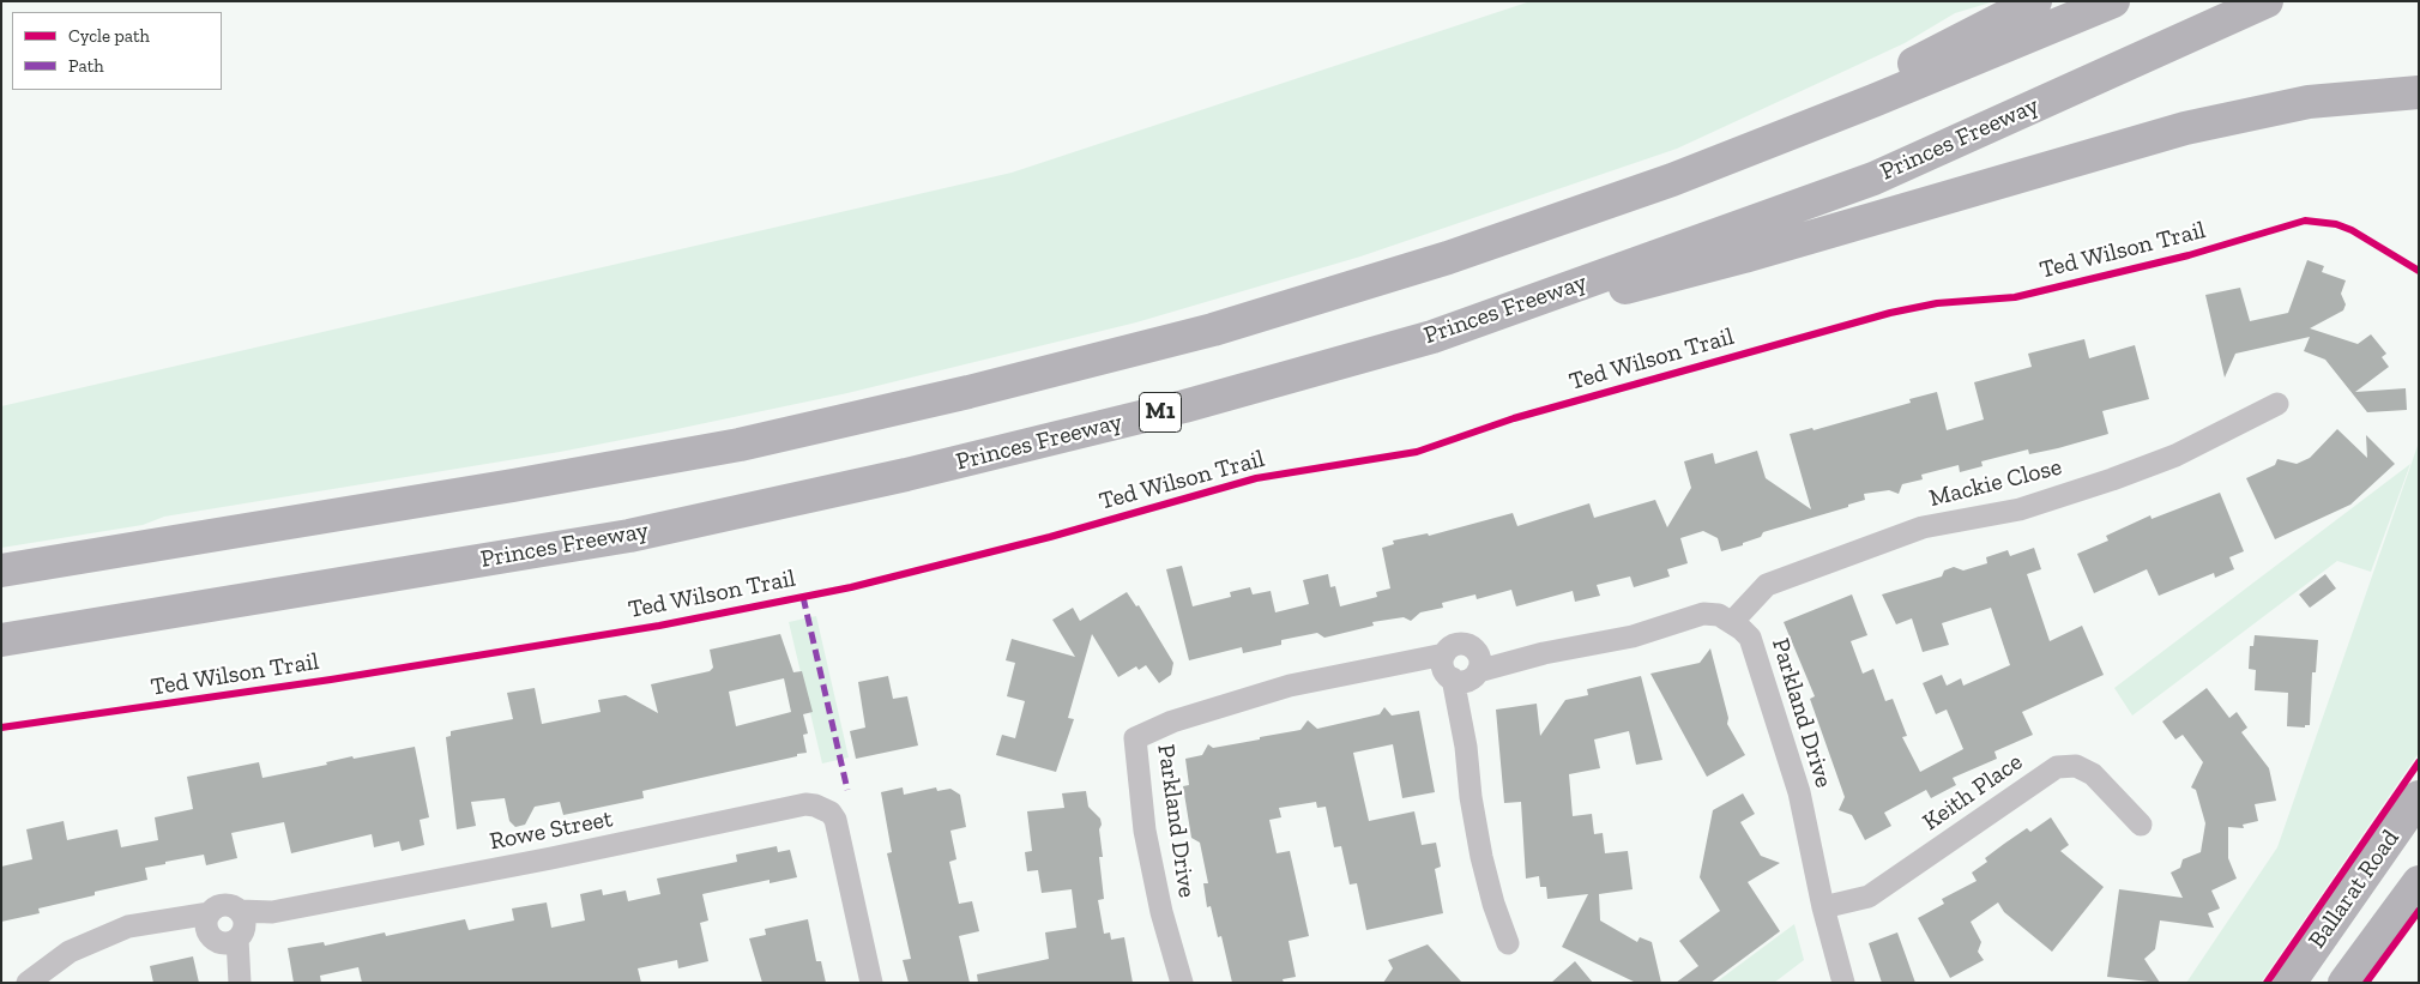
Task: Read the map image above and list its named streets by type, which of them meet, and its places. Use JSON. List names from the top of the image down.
{
  "streets": {
    "highway": ["Princes Freeway", "M1", "Ballarat Road"],
    "street": [
      "Mackie Close",
      "Parkland Drive",
      "Keith Place",
      "Rowe Street"
    ],
    "cycle path": ["Ted Wilson Trail"]
  },
  "crossings": [
    ["Mackie Close", "Parkland Drive"],
    ["Parkland Drive", "Keith Place"]
  ],
  "legend": ["Cycle path", "Path"]
}
